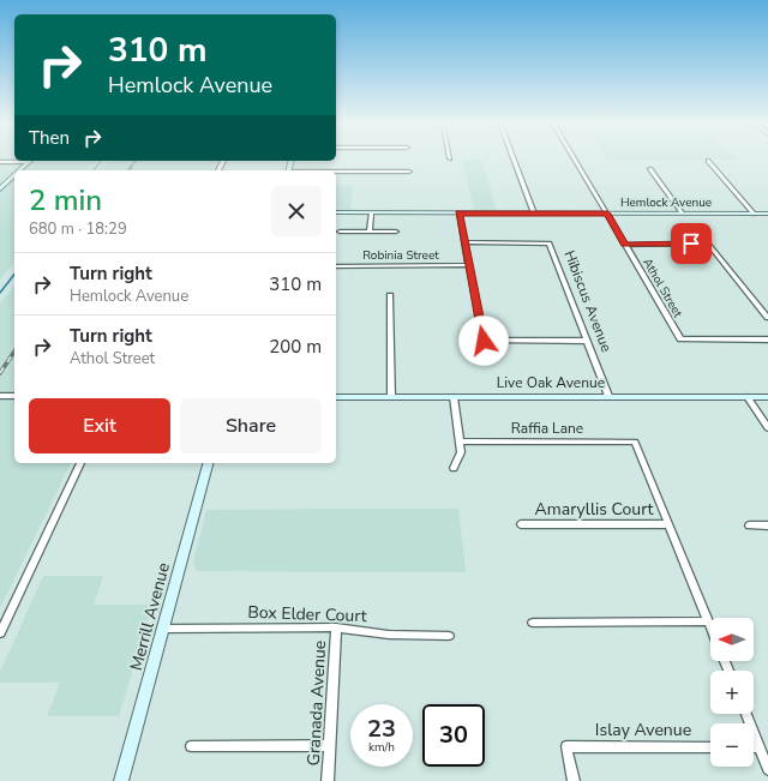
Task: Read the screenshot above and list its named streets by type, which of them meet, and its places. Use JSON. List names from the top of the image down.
{
  "streets": {
    "street": [
      "Hemlock Avenue",
      "Robinia Street",
      "Athol Street",
      "Hibiscus Avenue",
      "Live Oak Avenue",
      "Raffia Lane",
      "Amaryllis Court",
      "Box Elder Court",
      "Merrill Avenue",
      "Granada Avenue",
      "Islay Avenue"
    ]
  },
  "crossings": [
    ["Hemlock Avenue", "Athol Street"],
    ["Hibiscus Avenue", "Live Oak Avenue"],
    ["Raffia Lane", "Amaryllis Court"],
    ["Box Elder Court", "Merrill Avenue"],
    ["Box Elder Court", "Granada Avenue"]
  ],
  "north": "left",
  "page": {
    "turn": ["310 m", "Hemlock Avenue"],
    "then": "Then",
    "heading": ["2 min", "680 m · 18:29"],
    "list": [
      {
        "name": "Turn right",
        "note": "Hemlock Avenue",
        "value": "310 m"
      },
      {
        "name": "Turn right",
        "note": "Athol Street",
        "value": "200 m"
      }
    ],
    "buttons": ["Exit", "Share"],
    "map_buttons": ["+", "−"],
    "speed": "23 km/h",
    "limit": "30"
  }
}
